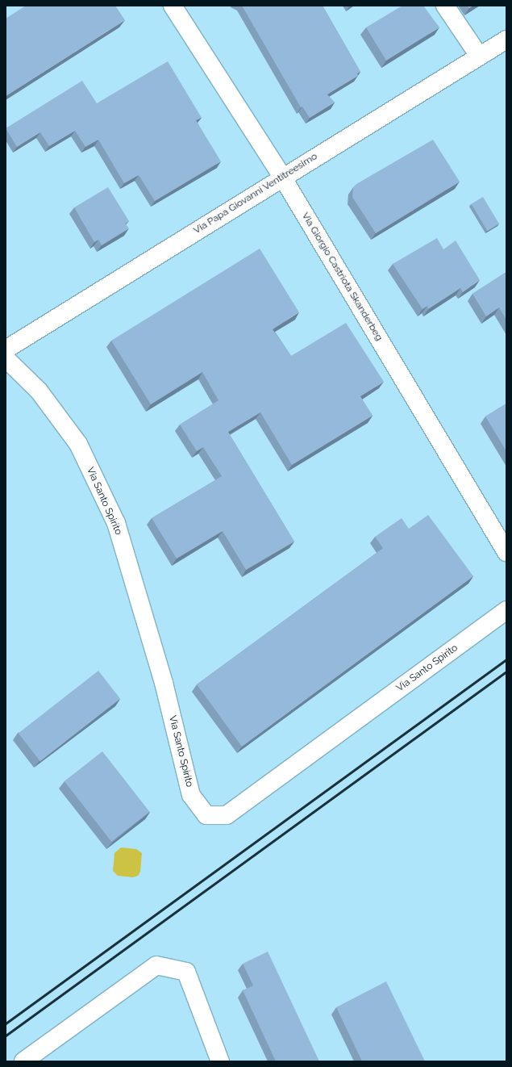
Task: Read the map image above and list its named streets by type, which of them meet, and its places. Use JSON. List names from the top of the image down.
{
  "streets": {
    "street": ["Via Papa Giovanni Ventitreesimo", "Via Giorgio Castriota Skanderbeg", "Via Santo Spirito"]
  },
  "crossings": [
    ["Via Papa Giovanni Ventitreesimo", "Via Giorgio Castriota Skanderbeg"]
  ]
}
